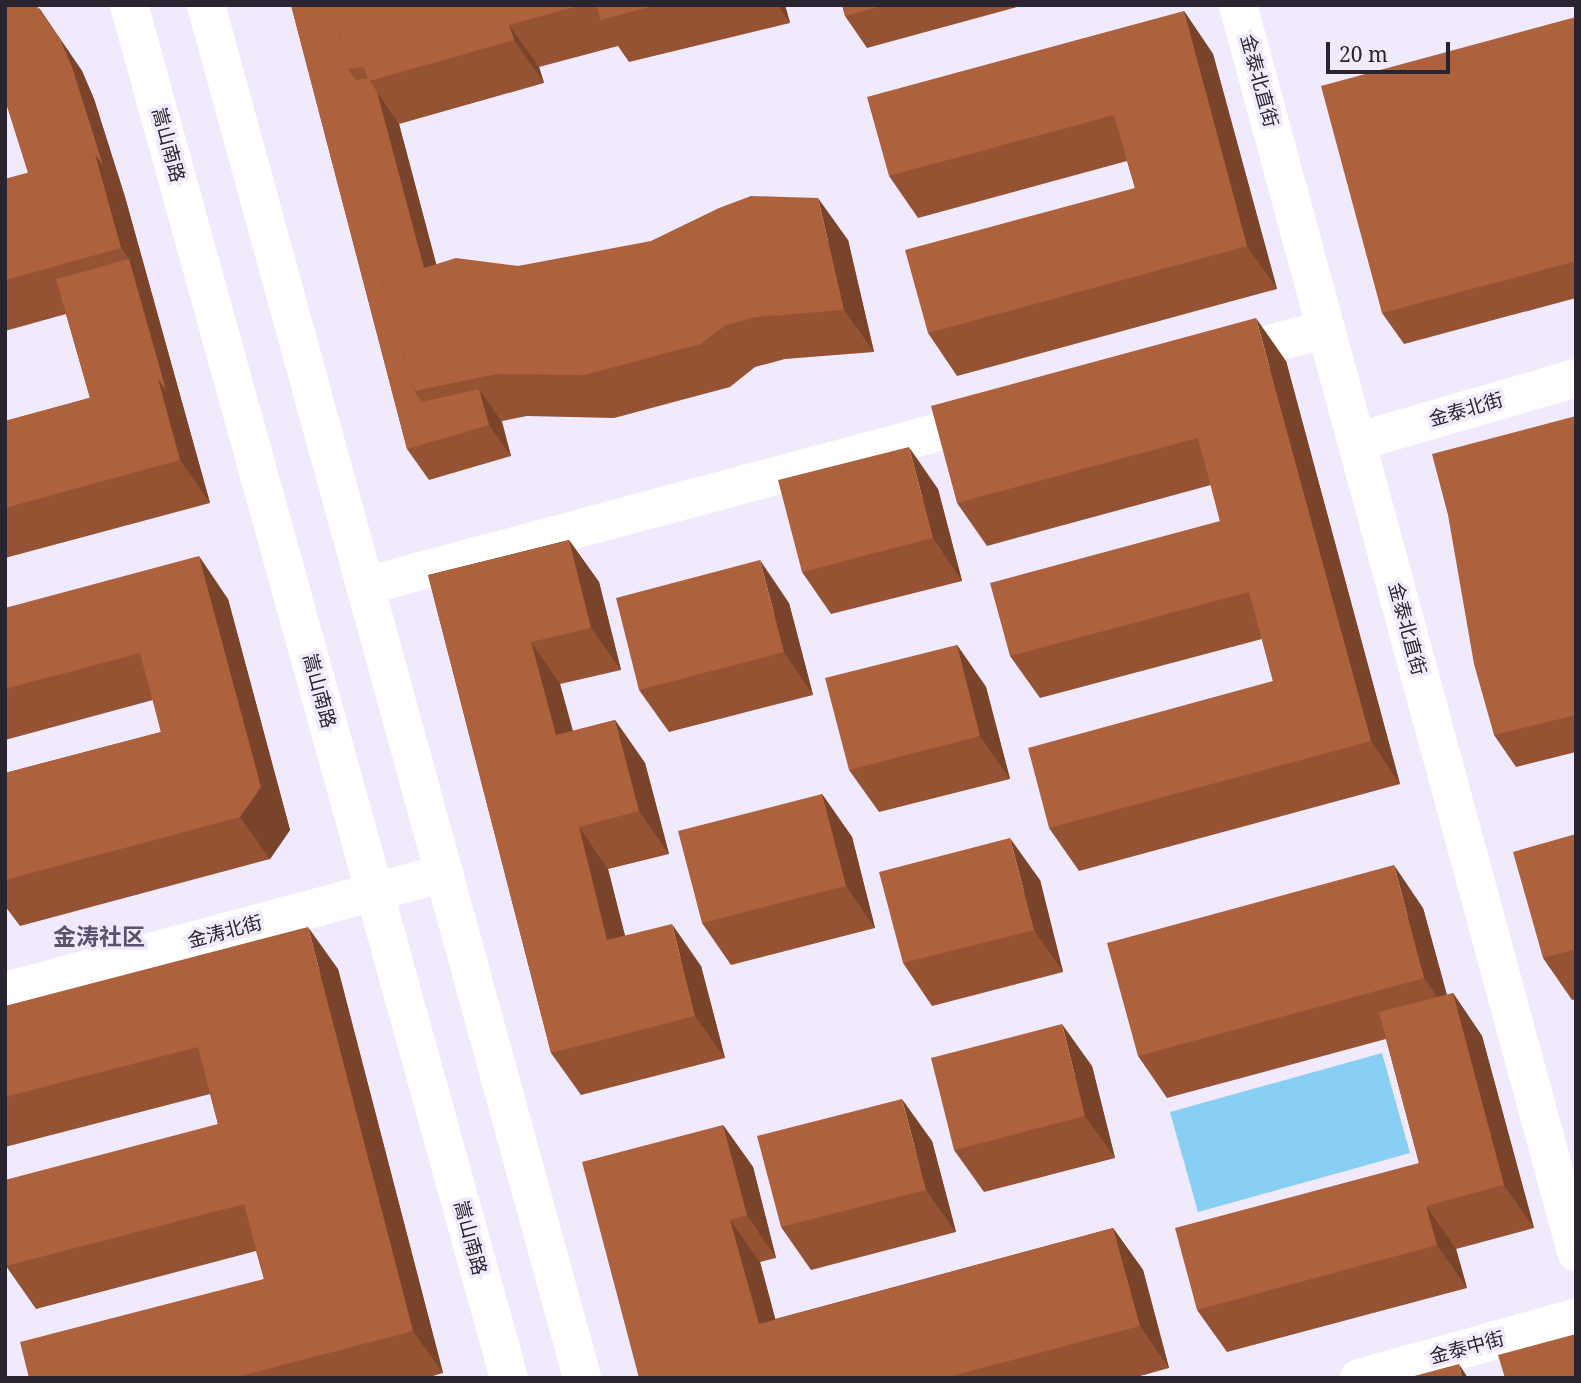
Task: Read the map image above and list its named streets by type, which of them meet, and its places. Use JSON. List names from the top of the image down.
{
  "streets": {
    "street": [
      "金泰北直街",
      "嵩山南路",
      "金泰北街",
      "金涛北街",
      "金泰中街"
    ]
  },
  "crossings": [
    ["金泰北直街", "金泰北街"],
    ["嵩山南路", "金涛北街"]
  ],
  "districts": ["金涛社区"],
  "scale_bar": "20 m"
}
